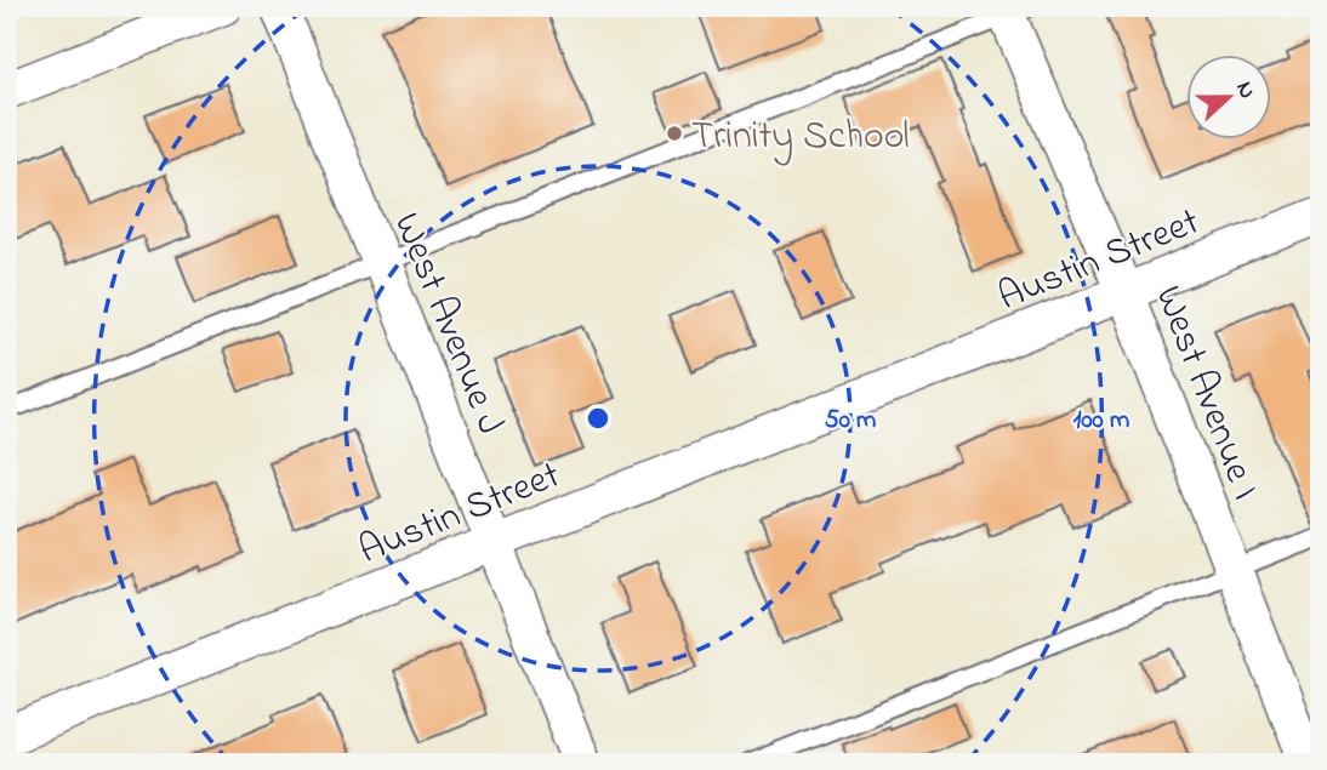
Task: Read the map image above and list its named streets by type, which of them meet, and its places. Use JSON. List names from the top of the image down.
{
  "streets": {
    "street": ["Austin Street", "West Avenue J", "West Avenue I"]
  },
  "crossings": [
    ["Austin Street", "West Avenue J"],
    ["Austin Street", "West Avenue I"]
  ],
  "places": ["Trinity School"],
  "north": "right",
  "rings": ["50 m", "100 m"]
}
